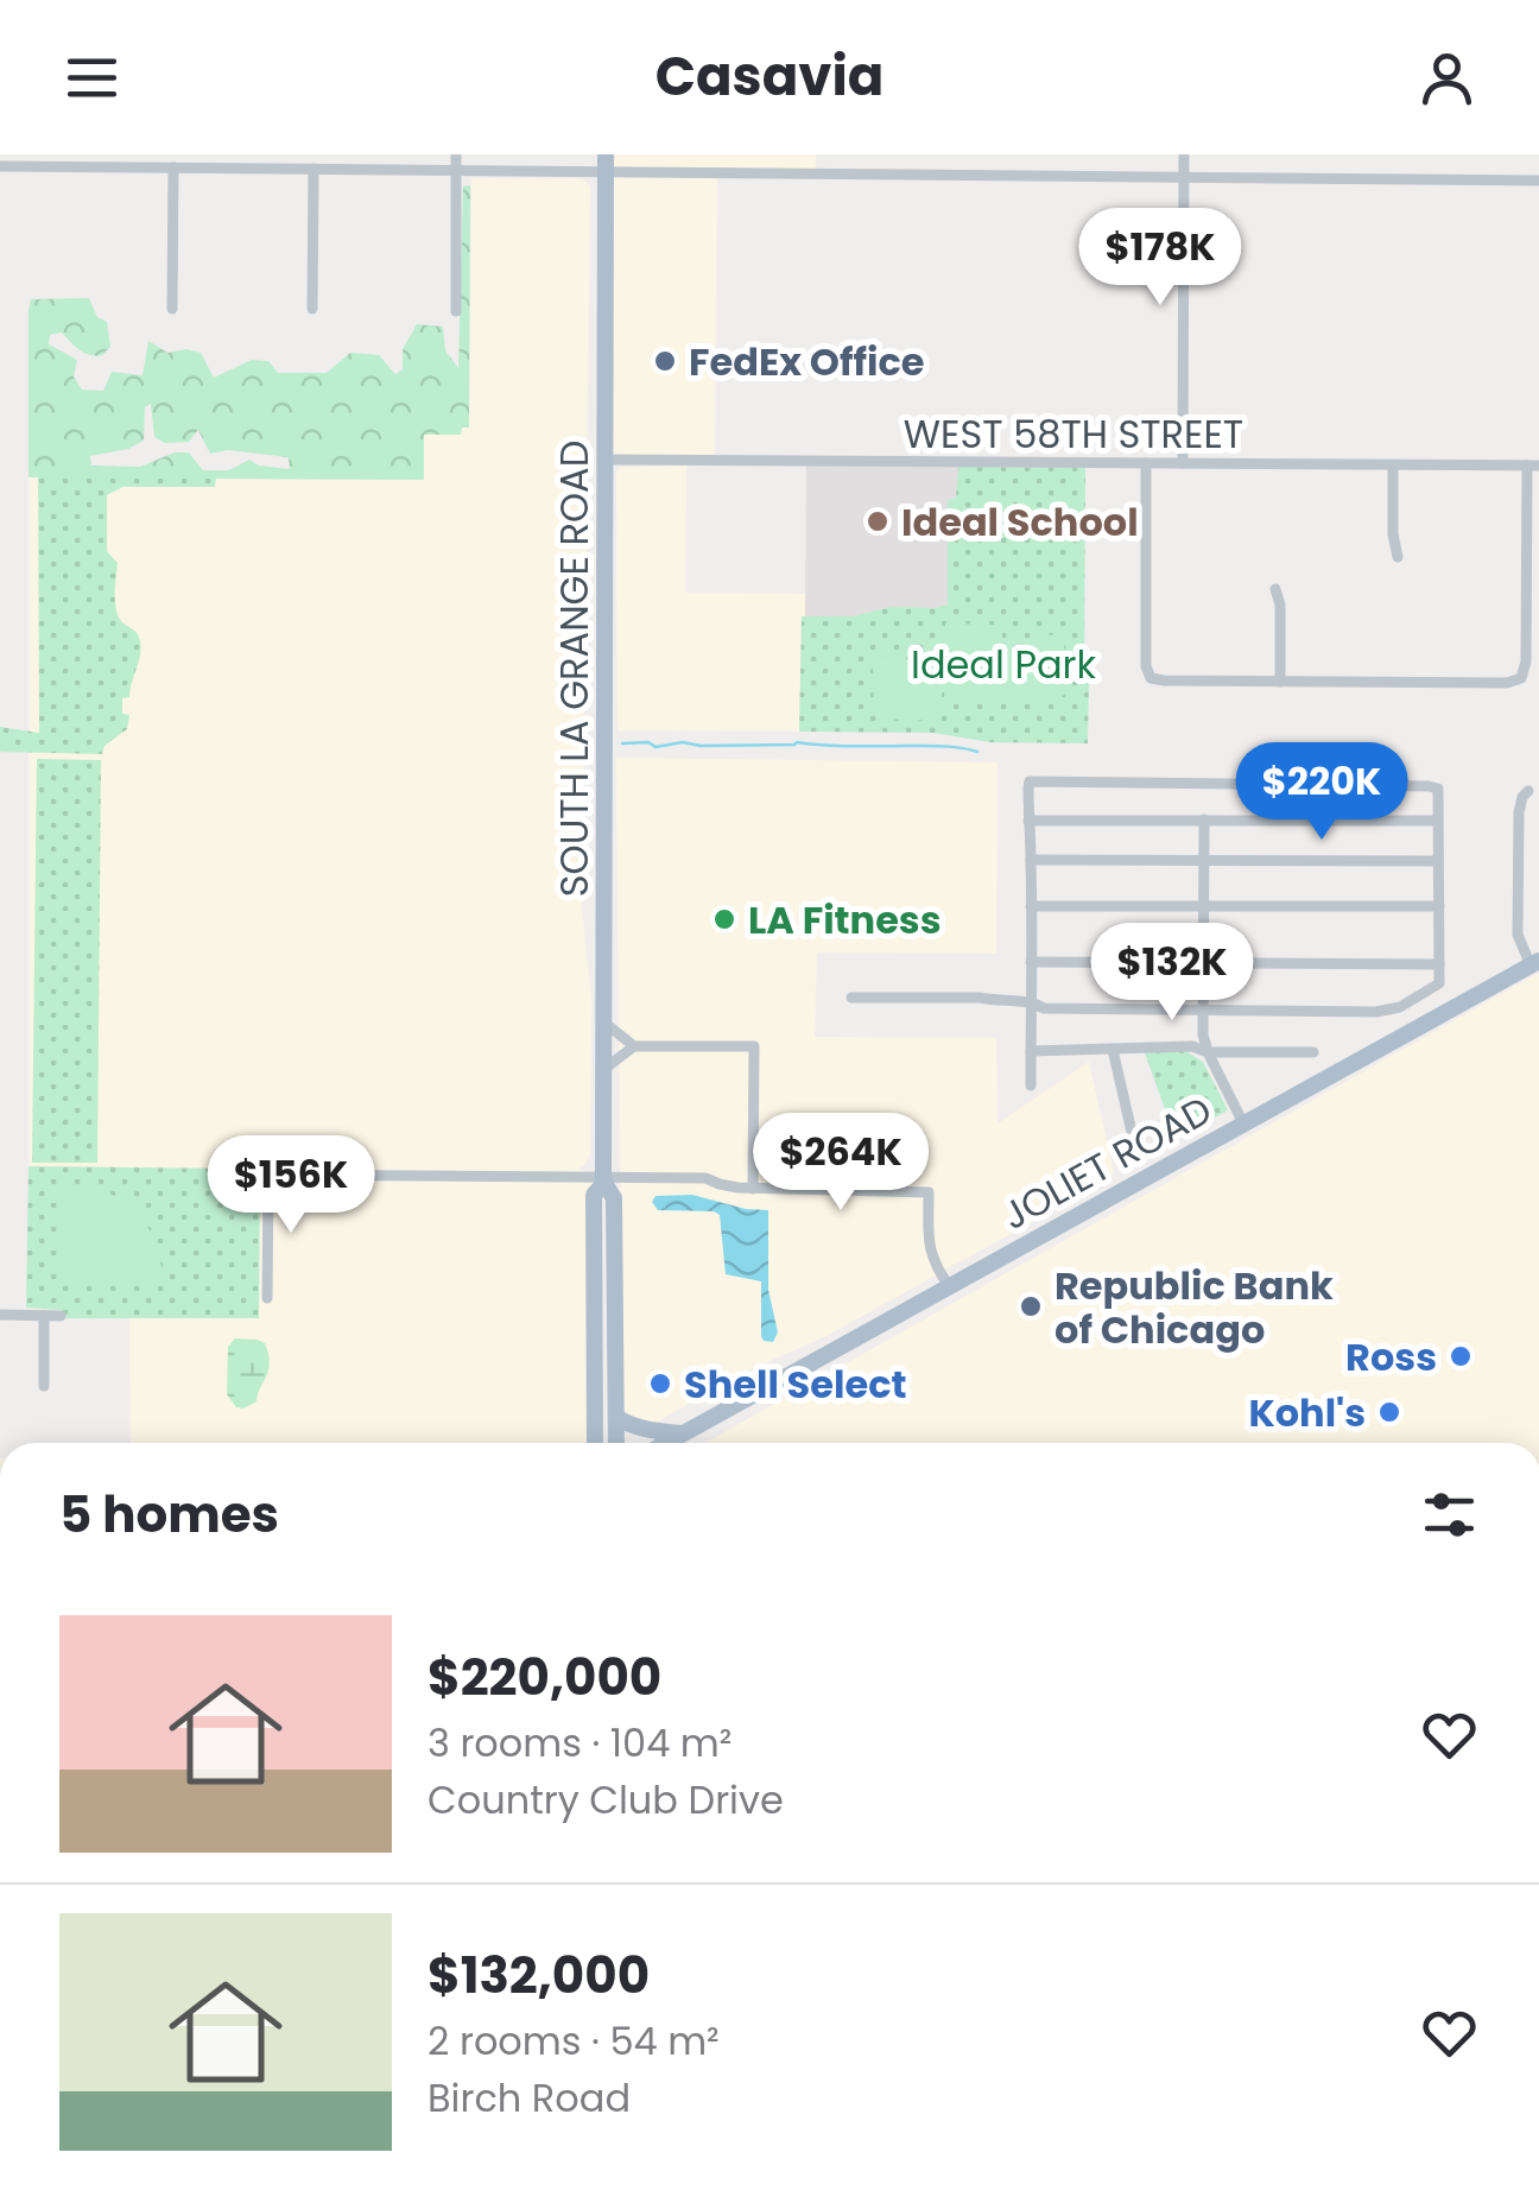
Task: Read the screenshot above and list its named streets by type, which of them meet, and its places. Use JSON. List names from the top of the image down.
{
  "streets": {
    "main road": ["SOUTH LA GRANGE ROAD", "JOLIET ROAD"],
    "street": ["WEST 58TH STREET"]
  },
  "crossings": [
    ["WEST 58TH STREET", "SOUTH LA GRANGE ROAD"]
  ],
  "parks": ["Ideal Park"],
  "places": [
    "FedEx Office",
    "Ideal School",
    "LA Fitness",
    "Republic Bank of Chicago",
    "Ross",
    "Shell Select",
    "Kohl's"
  ],
  "page": {
    "header": "Casavia",
    "price": [
      "$178K",
      "$220K",
      "$132K",
      "$264K",
      "$156K"
    ],
    "heading": "5 homes",
    "list": [
      {
        "name": "$220,000",
        "note": "3 rooms · 104 m² · Country Club Drive"
      },
      {
        "name": "$132,000",
        "note": "2 rooms · 54 m² · Birch Road"
      }
    ]
  }
}
